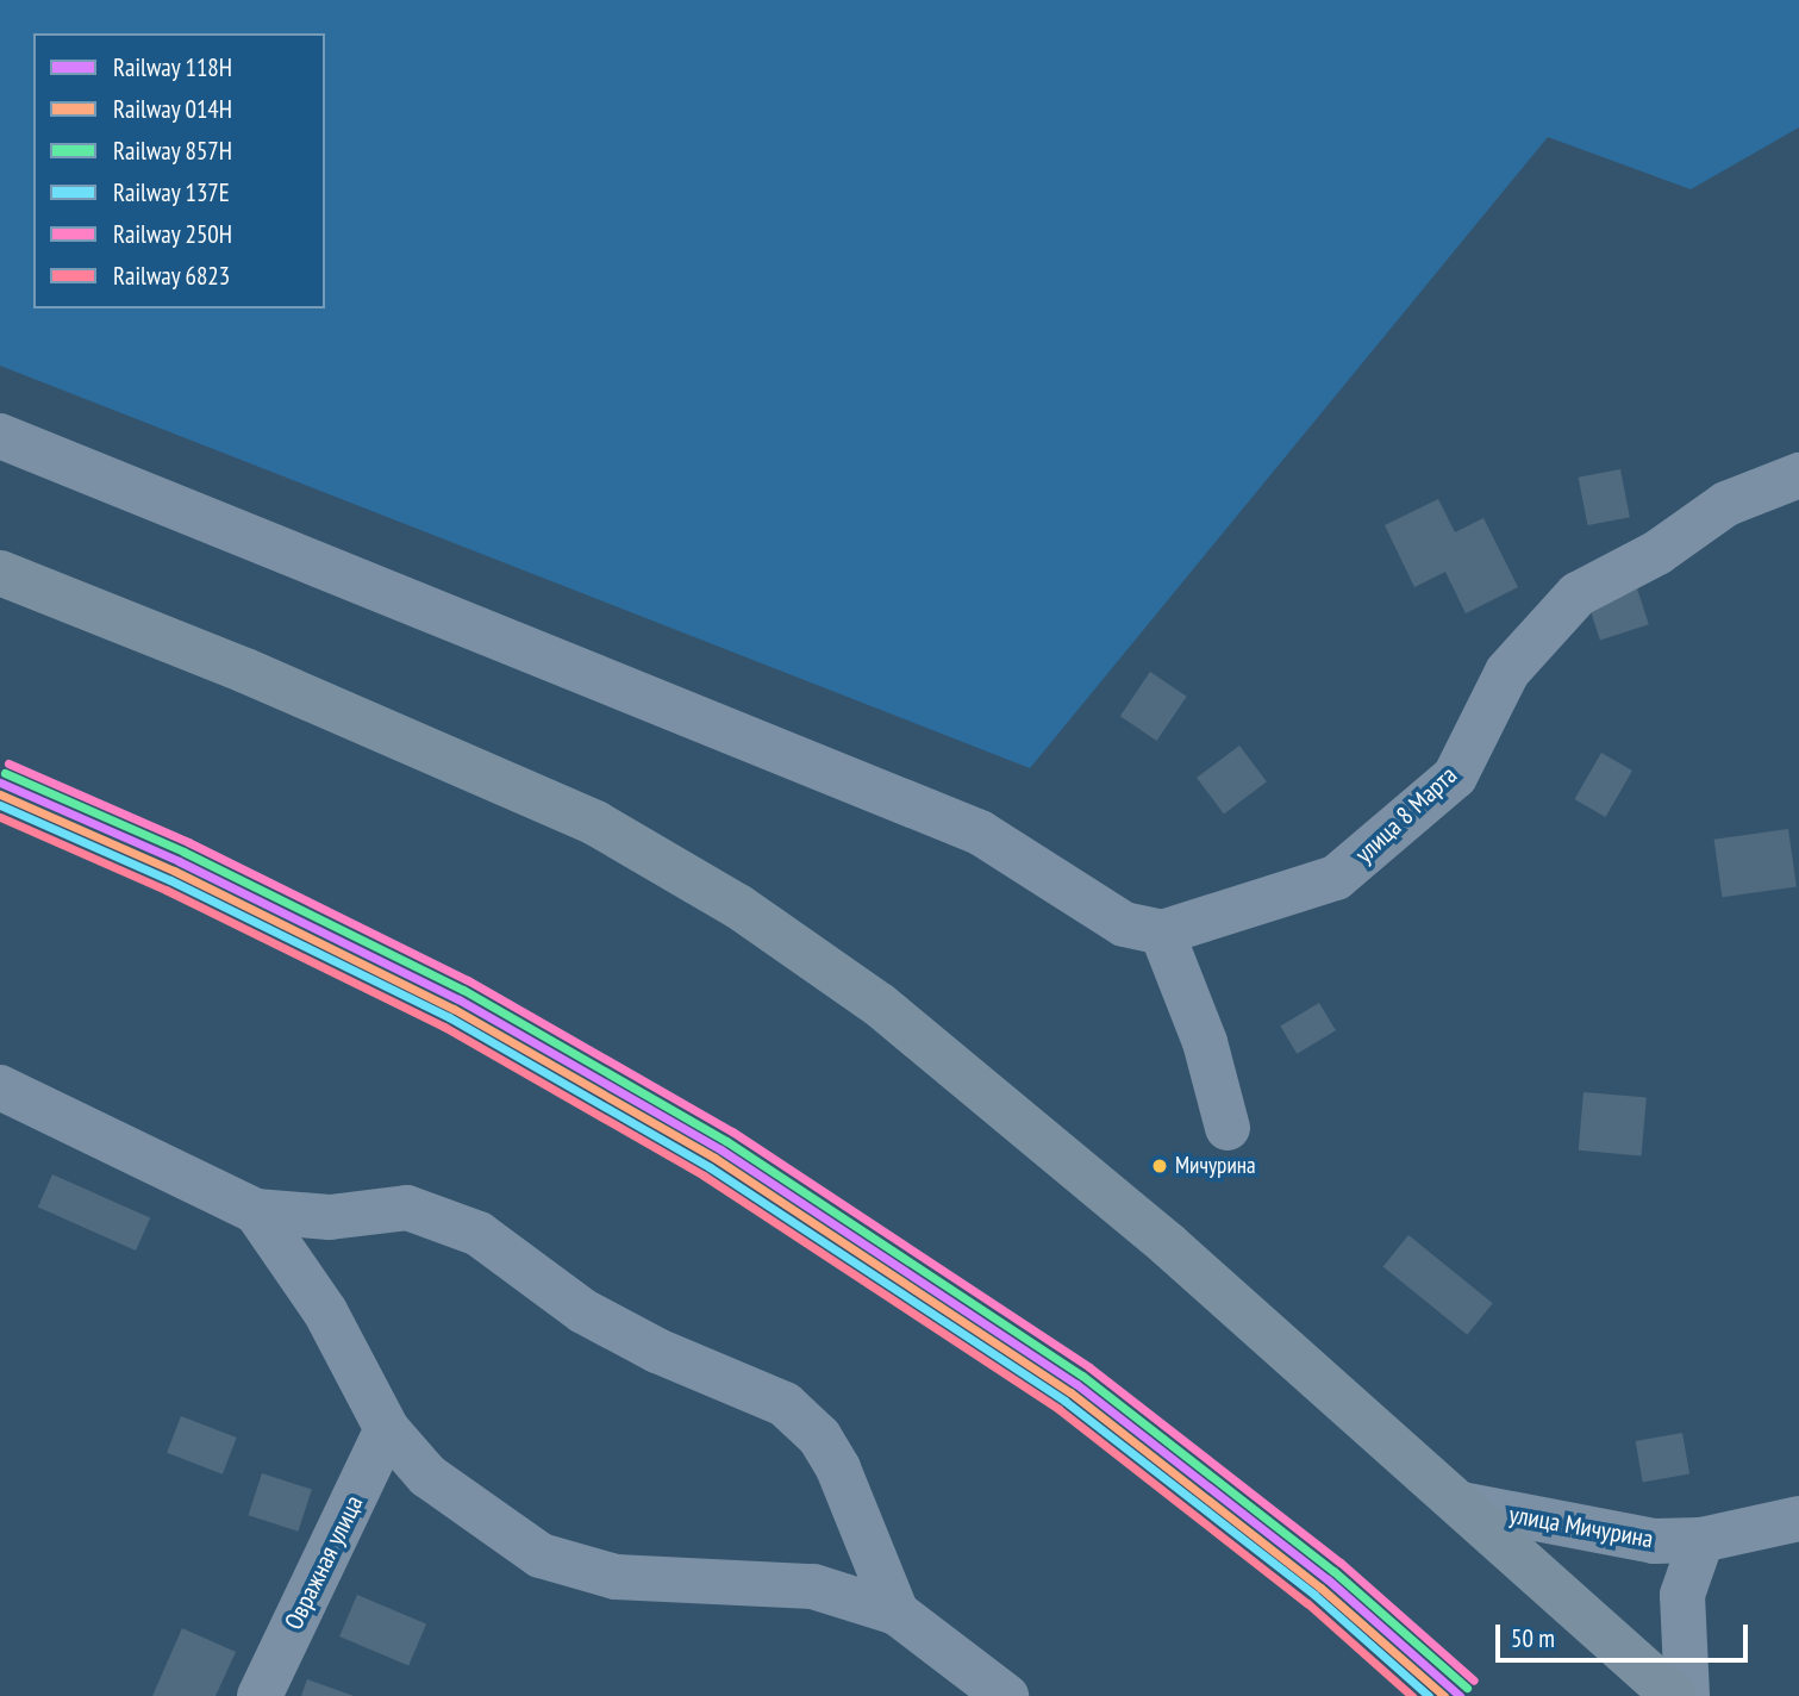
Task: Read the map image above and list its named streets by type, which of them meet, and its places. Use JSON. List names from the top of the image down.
{
  "streets": {
    "street": ["улица 8 Марта", "улица Мичурина", "Овражная улица"]
  },
  "places": ["Мичурина"],
  "lines": [
    "rail line 250Н",
    "rail line 857Н",
    "rail line 118Н",
    "rail line 014Н",
    "rail line 137Е",
    "rail line 6823"
  ],
  "legend": [
    "Railway 118Н",
    "Railway 014Н",
    "Railway 857Н",
    "Railway 137Е",
    "Railway 250Н",
    "Railway 6823"
  ],
  "scale_bar": "50 m"
}
